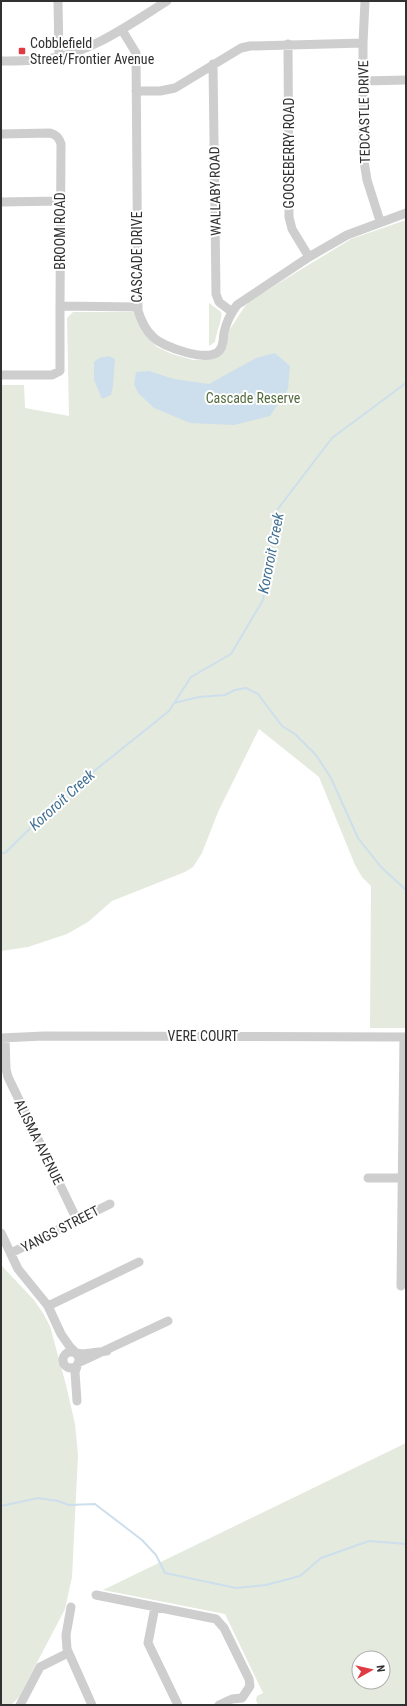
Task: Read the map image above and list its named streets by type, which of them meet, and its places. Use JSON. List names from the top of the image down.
{
  "streets": {
    "street": [
      "TEDCASTLE DRIVE",
      "GOOSEBERRY ROAD",
      "WALLABY ROAD",
      "BROOM ROAD",
      "CASCADE DRIVE",
      "VERE COURT",
      "ALISMA AVENUE",
      "YANGS STREET"
    ]
  },
  "crossings": [
    ["TEDCASTLE DRIVE", "CASCADE DRIVE"],
    ["GOOSEBERRY ROAD", "CASCADE DRIVE"],
    ["WALLABY ROAD", "CASCADE DRIVE"],
    ["VERE COURT", "ALISMA AVENUE"],
    ["ALISMA AVENUE", "YANGS STREET"]
  ],
  "water": ["Kororoit Creek"],
  "parks": ["Cascade Reserve"],
  "places": {
    "transit": ["Cobblefield Street/Frontier Avenue"]
  },
  "north": "right"
}
